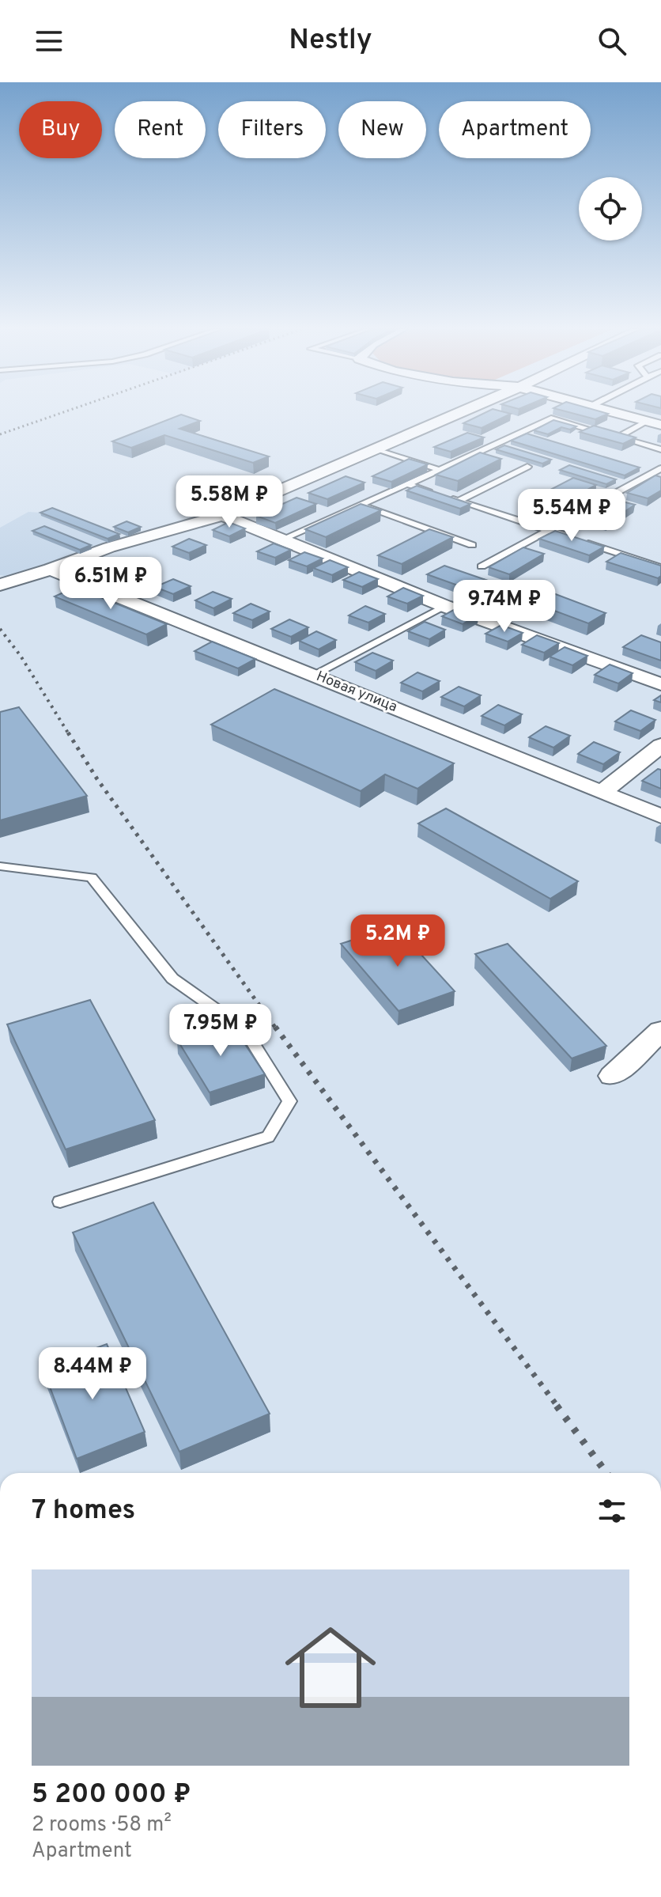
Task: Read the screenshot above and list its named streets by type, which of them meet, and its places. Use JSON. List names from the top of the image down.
{
  "streets": {
    "street": ["Новая улица"]
  },
  "page": {
    "header": "Nestly",
    "chip": [
      "Buy",
      "Rent",
      "Filters",
      "New",
      "Apartment"
    ],
    "price": [
      "5.58M ₽",
      "5.54M ₽",
      "6.51M ₽",
      "9.74M ₽",
      "5.2M ₽",
      "7.95M ₽",
      "8.44M ₽"
    ],
    "heading": "7 homes",
    "list": [
      {
        "name": "5 200 000 ₽",
        "note": "2 rooms · 58 m² · Apartment"
      }
    ]
  }
}
